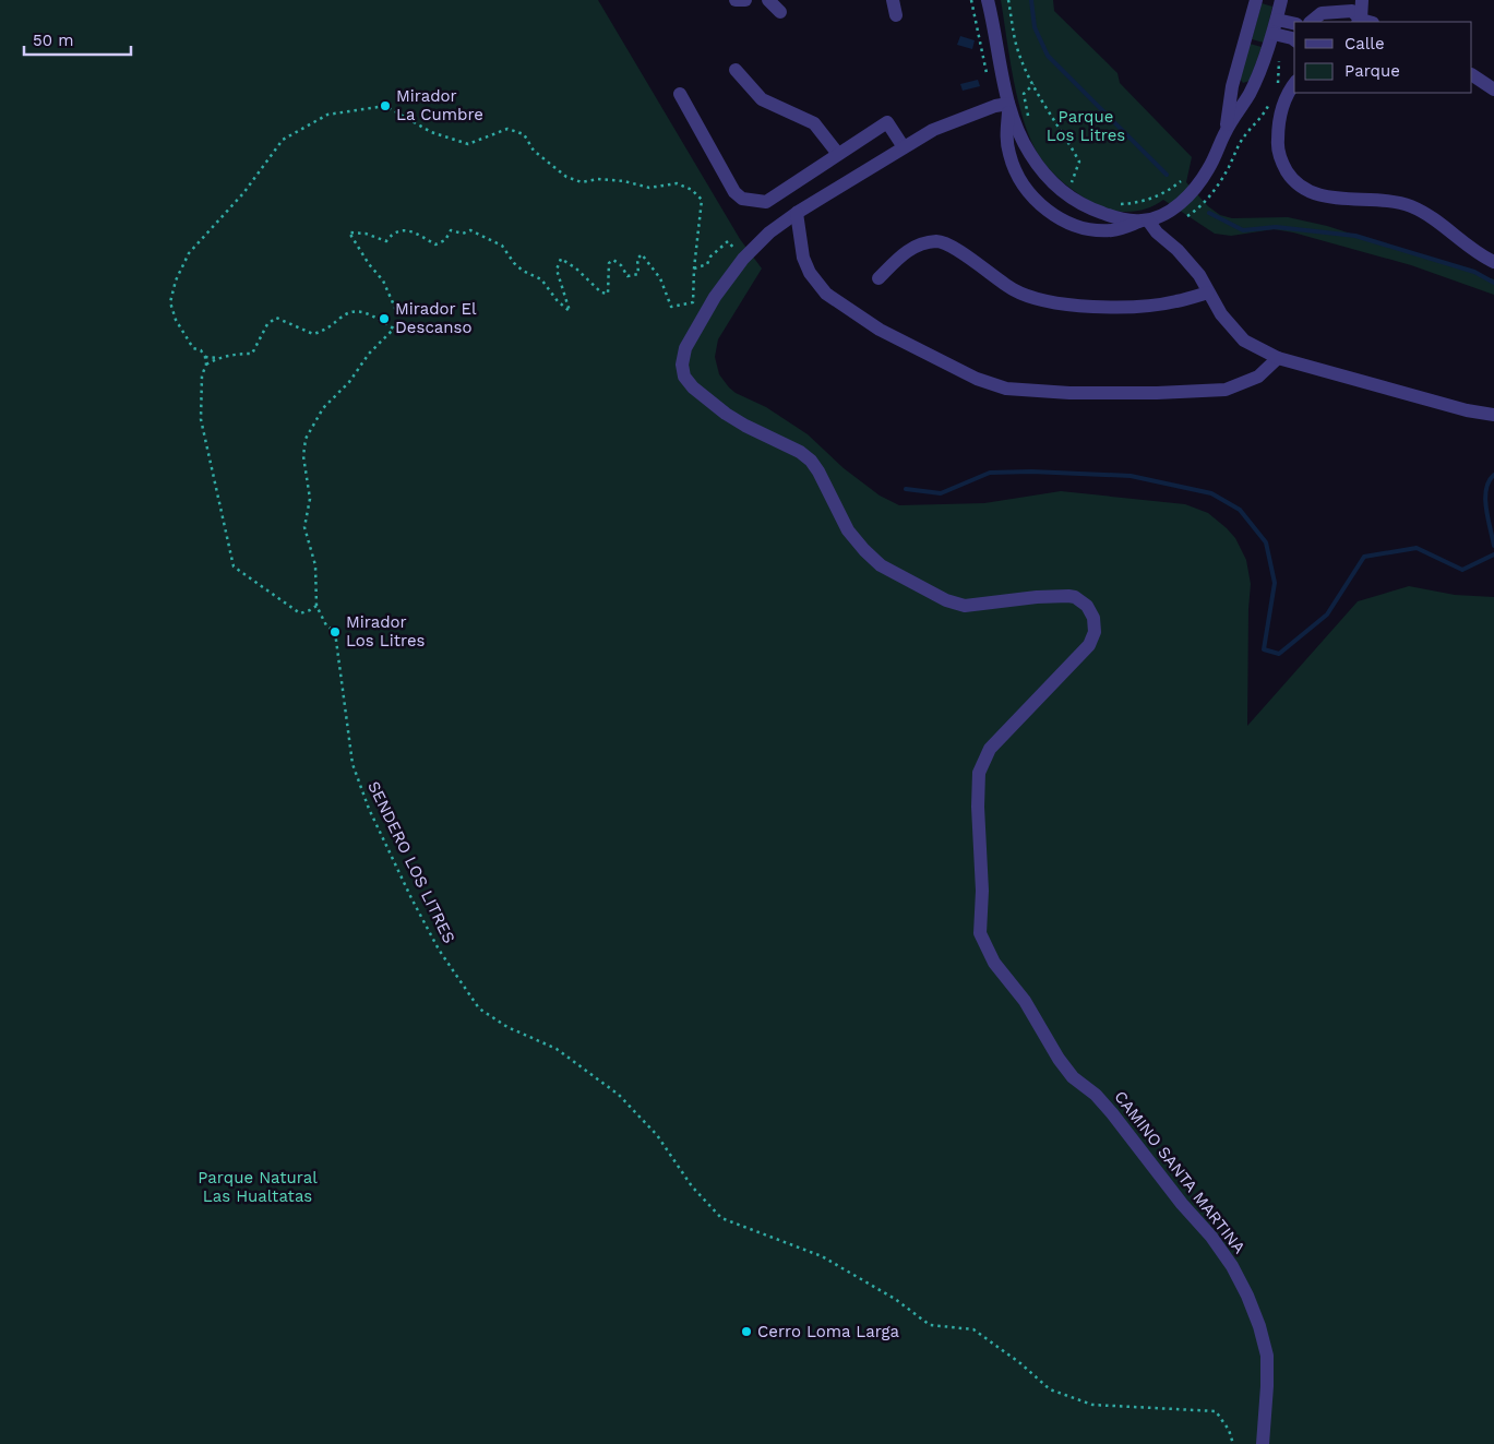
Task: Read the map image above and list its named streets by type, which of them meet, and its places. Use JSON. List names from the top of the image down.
{
  "streets": {
    "street": ["CAMINO SANTA MARTINA"],
    "path": ["SENDERO LOS LITRES"]
  },
  "parks": ["Parque Los Litres", "Parque Natural Las Hualtatas"],
  "places": [
    "Mirador La Cumbre",
    "Mirador El Descanso",
    "Mirador Los Litres",
    "Cerro Loma Larga"
  ],
  "legend": ["Calle", "Parque"],
  "scale_bar": "50 m"
}
